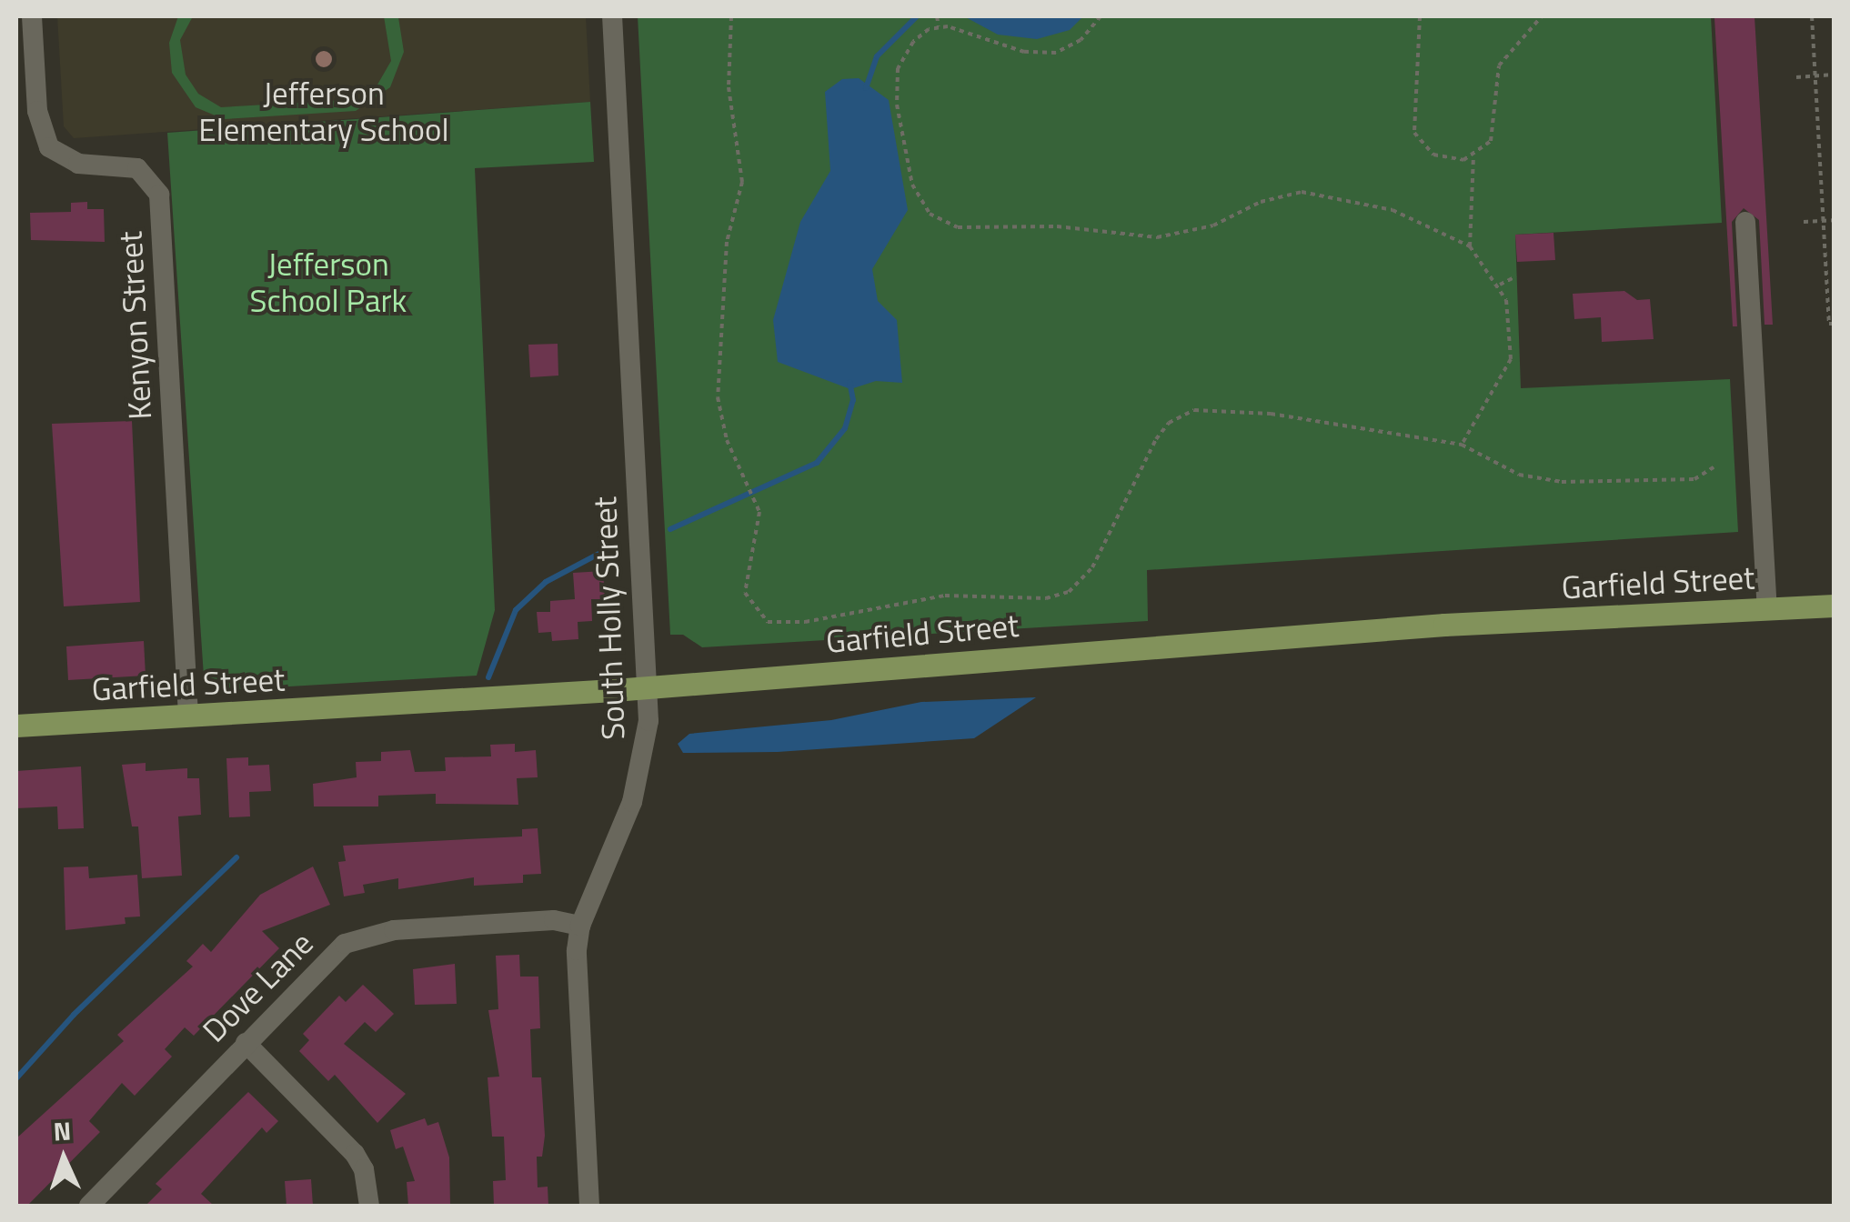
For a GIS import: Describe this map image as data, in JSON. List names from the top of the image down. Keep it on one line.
{"streets":{"main road":["Garfield Street"],"street":["Kenyon Street","South Holly Street","Dove Lane"]},"crossings":[["Kenyon Street","Garfield Street"],["Garfield Street","South Holly Street"],["South Holly Street","Dove Lane"]],"parks":["Jefferson School Park"],"places":["Jefferson Elementary School"],"north":"top"}
